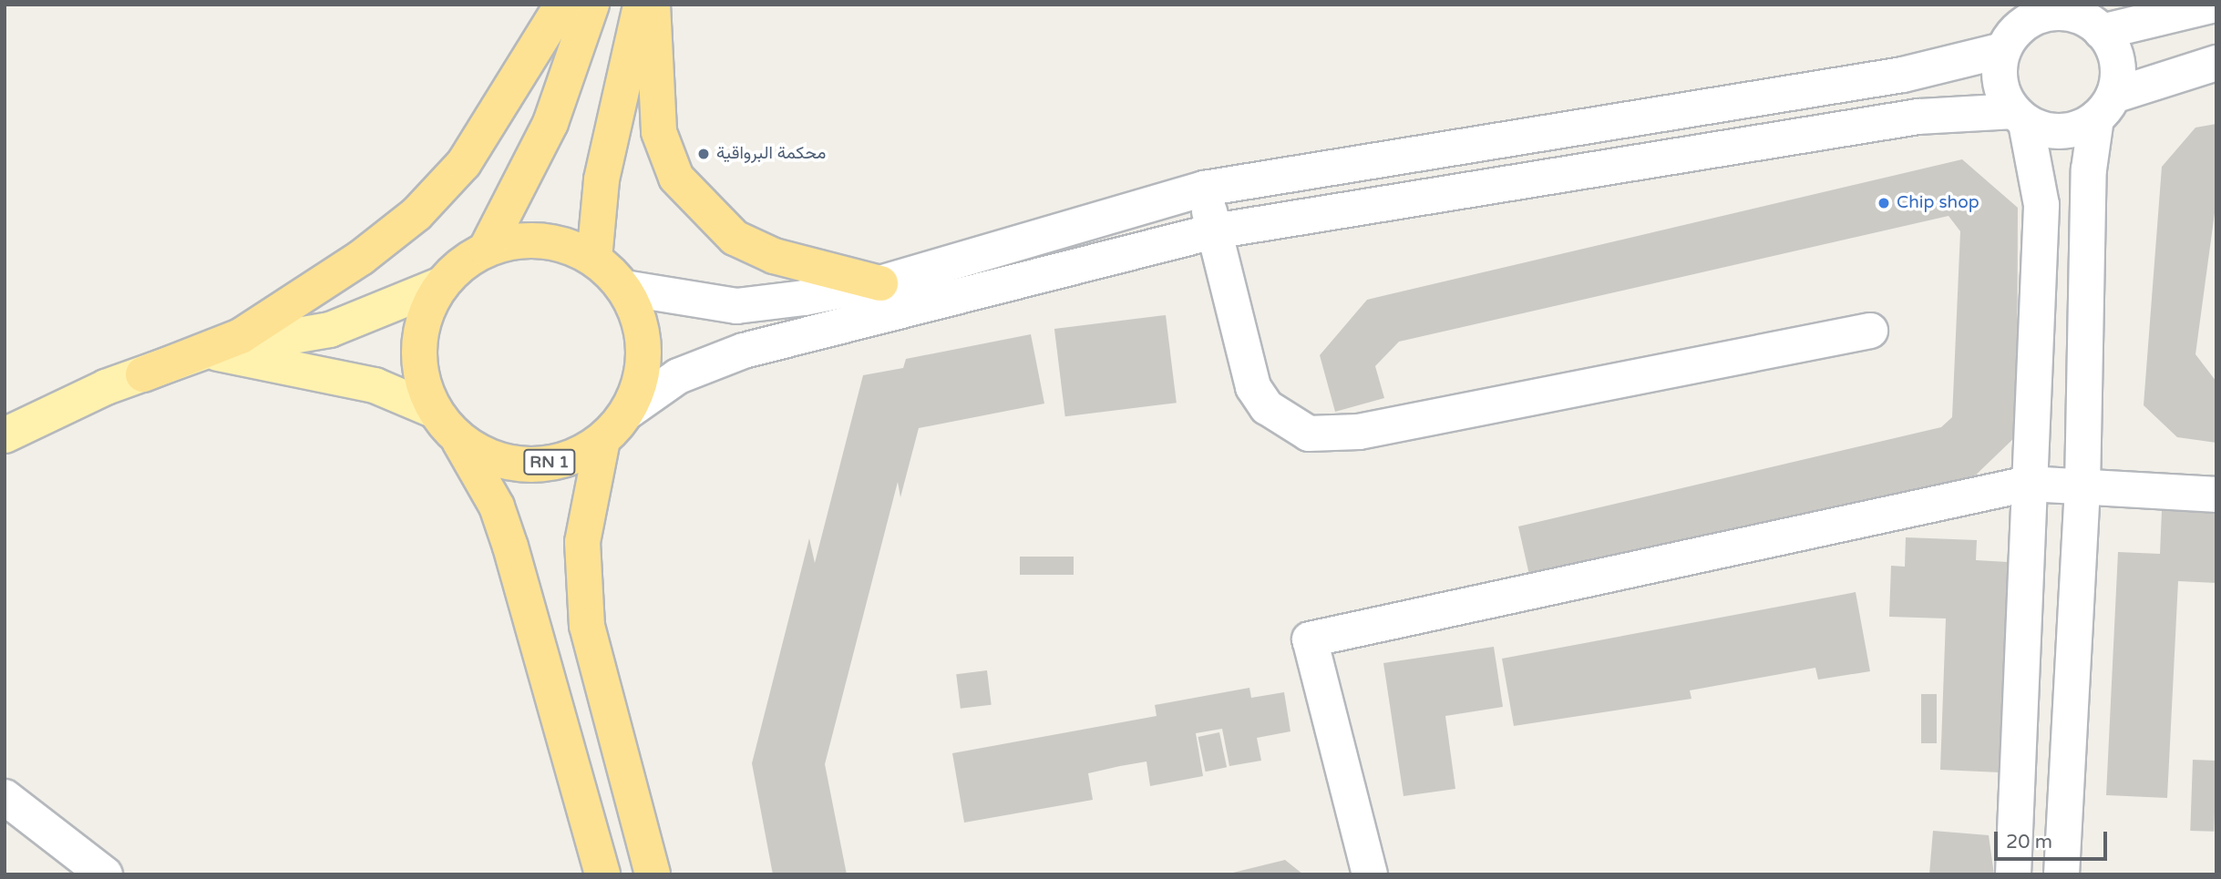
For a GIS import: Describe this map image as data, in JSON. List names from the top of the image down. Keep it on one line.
{"streets":{"highway":["RN 1"]},"places":["محكمة البرواقية","Chip shop"],"scale_bar":"20 m"}
